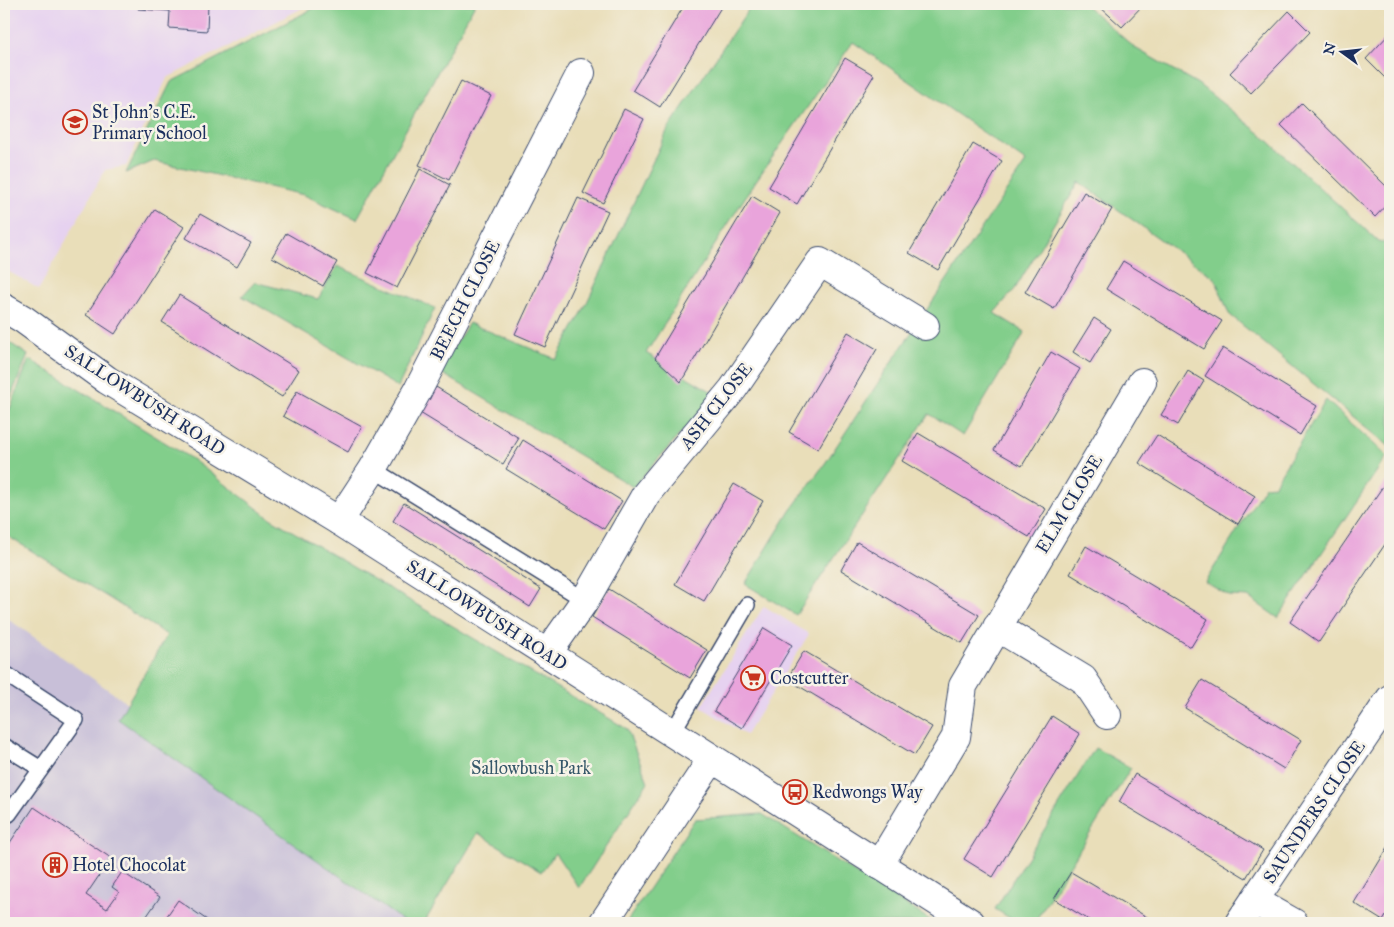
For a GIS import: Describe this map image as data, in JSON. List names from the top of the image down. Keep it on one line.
{"streets":{"street":["BEECH CLOSE","SALLOWBUSH ROAD","ASH CLOSE","ELM CLOSE","SAUNDERS CLOSE"]},"crossings":[["BEECH CLOSE","SALLOWBUSH ROAD"],["SALLOWBUSH ROAD","ASH CLOSE"],["SALLOWBUSH ROAD","ELM CLOSE"]],"parks":["Sallowbush Park"],"places":{"school or university":["St John's C.E. Primary School"],"supermarket":["Costcutter"],"bus stop":["Redwongs Way"],"building":["Hotel Chocolat"]},"north":"left"}
